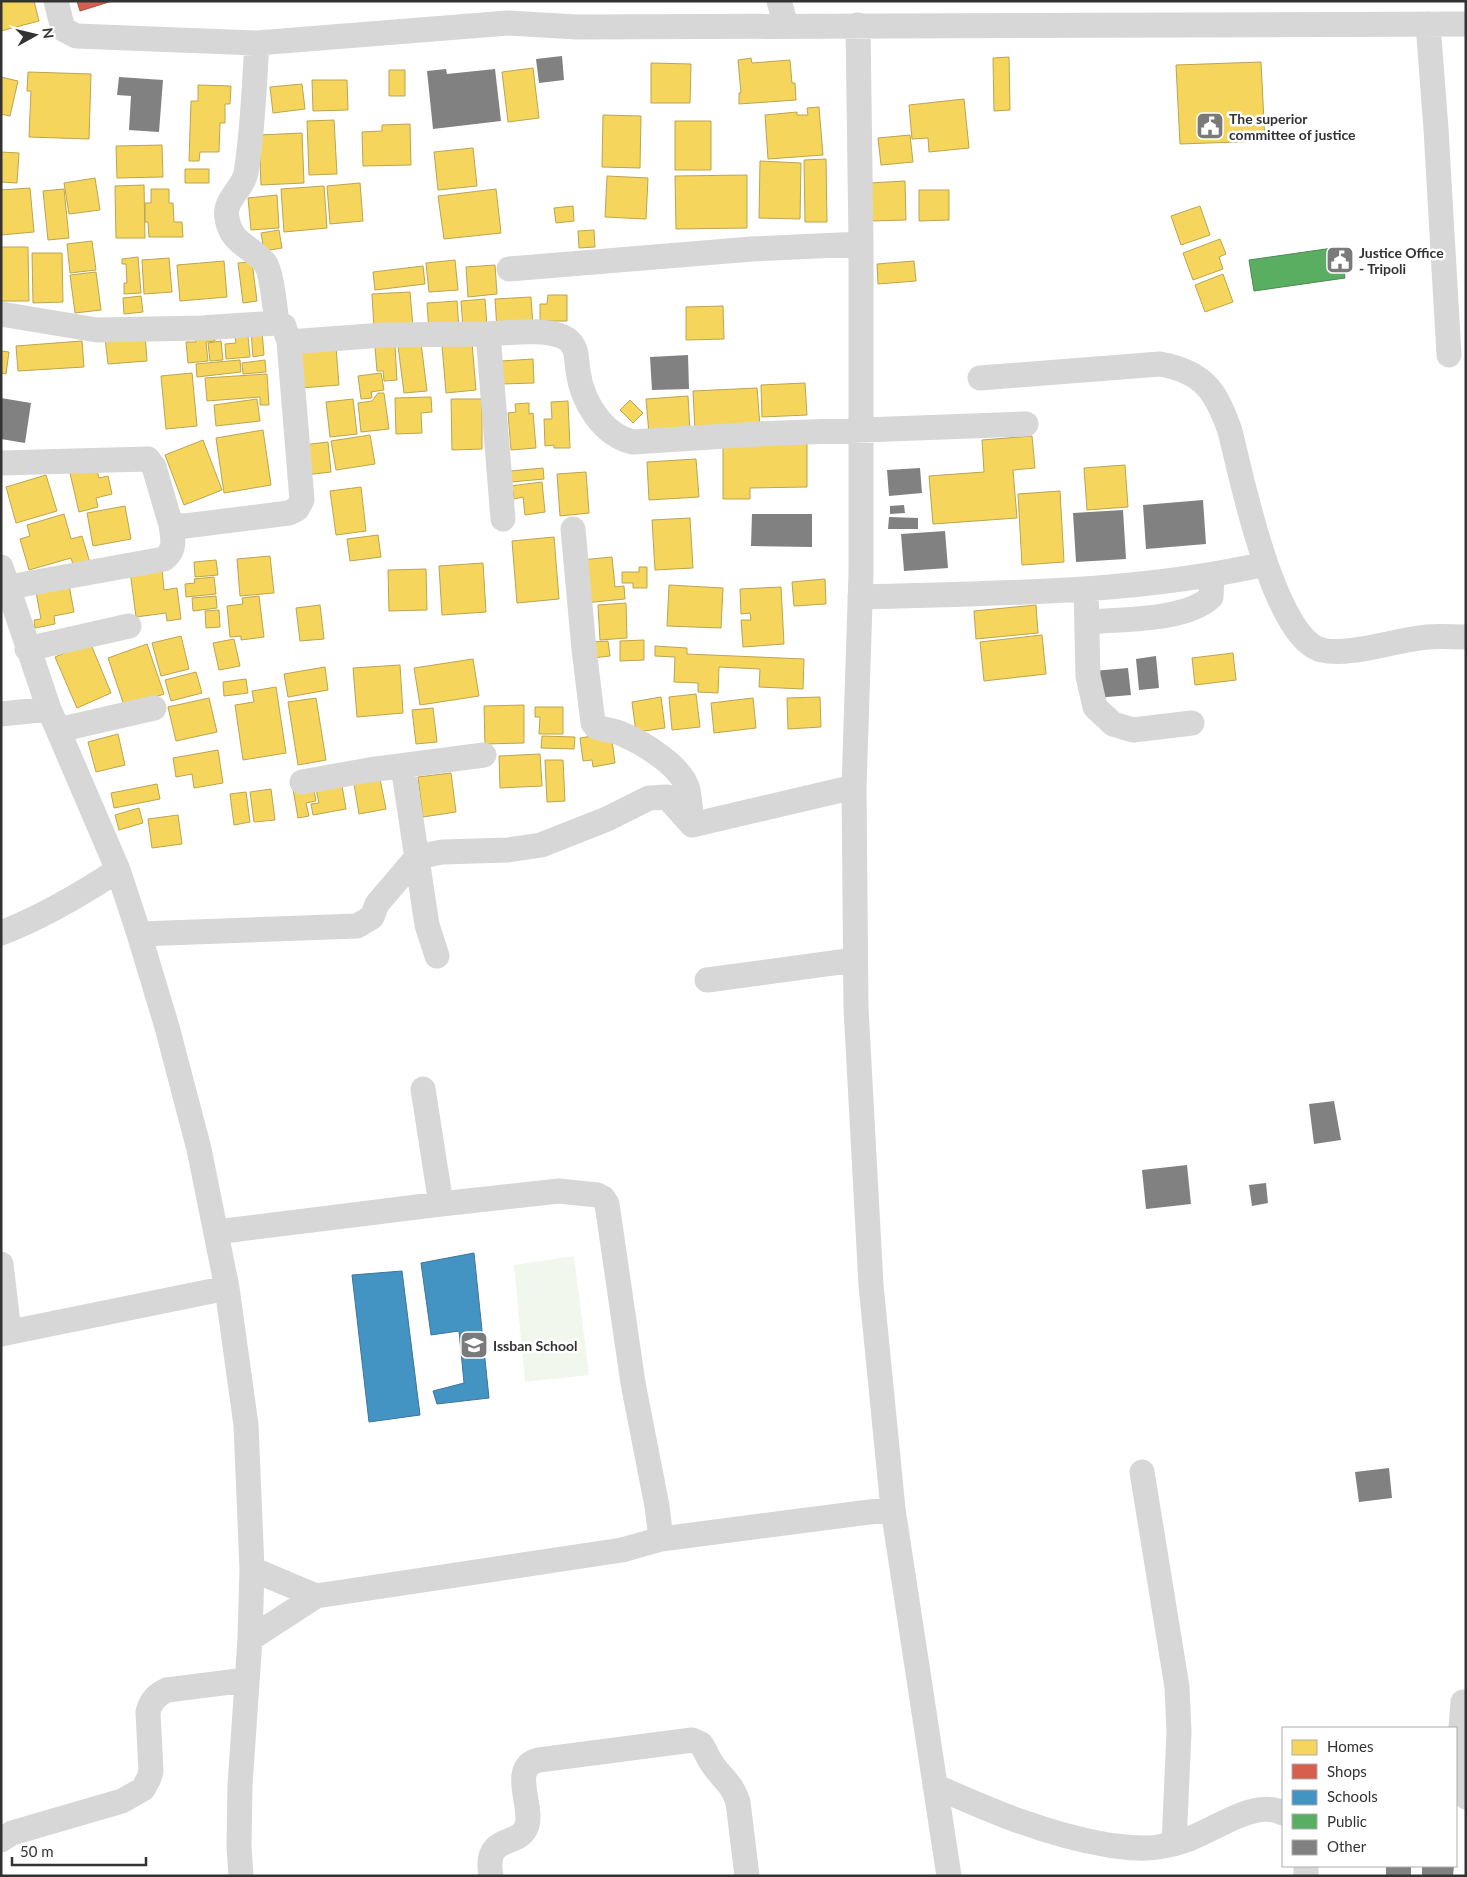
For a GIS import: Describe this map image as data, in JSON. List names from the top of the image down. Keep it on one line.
{"places":{"public building":["The superior committee of justice","Justice Office - Tripoli"],"school or university":["Issban School"]},"legend":["Homes","Shops","Schools","Public","Other"],"scale_bar":"50 m","north":"right"}
